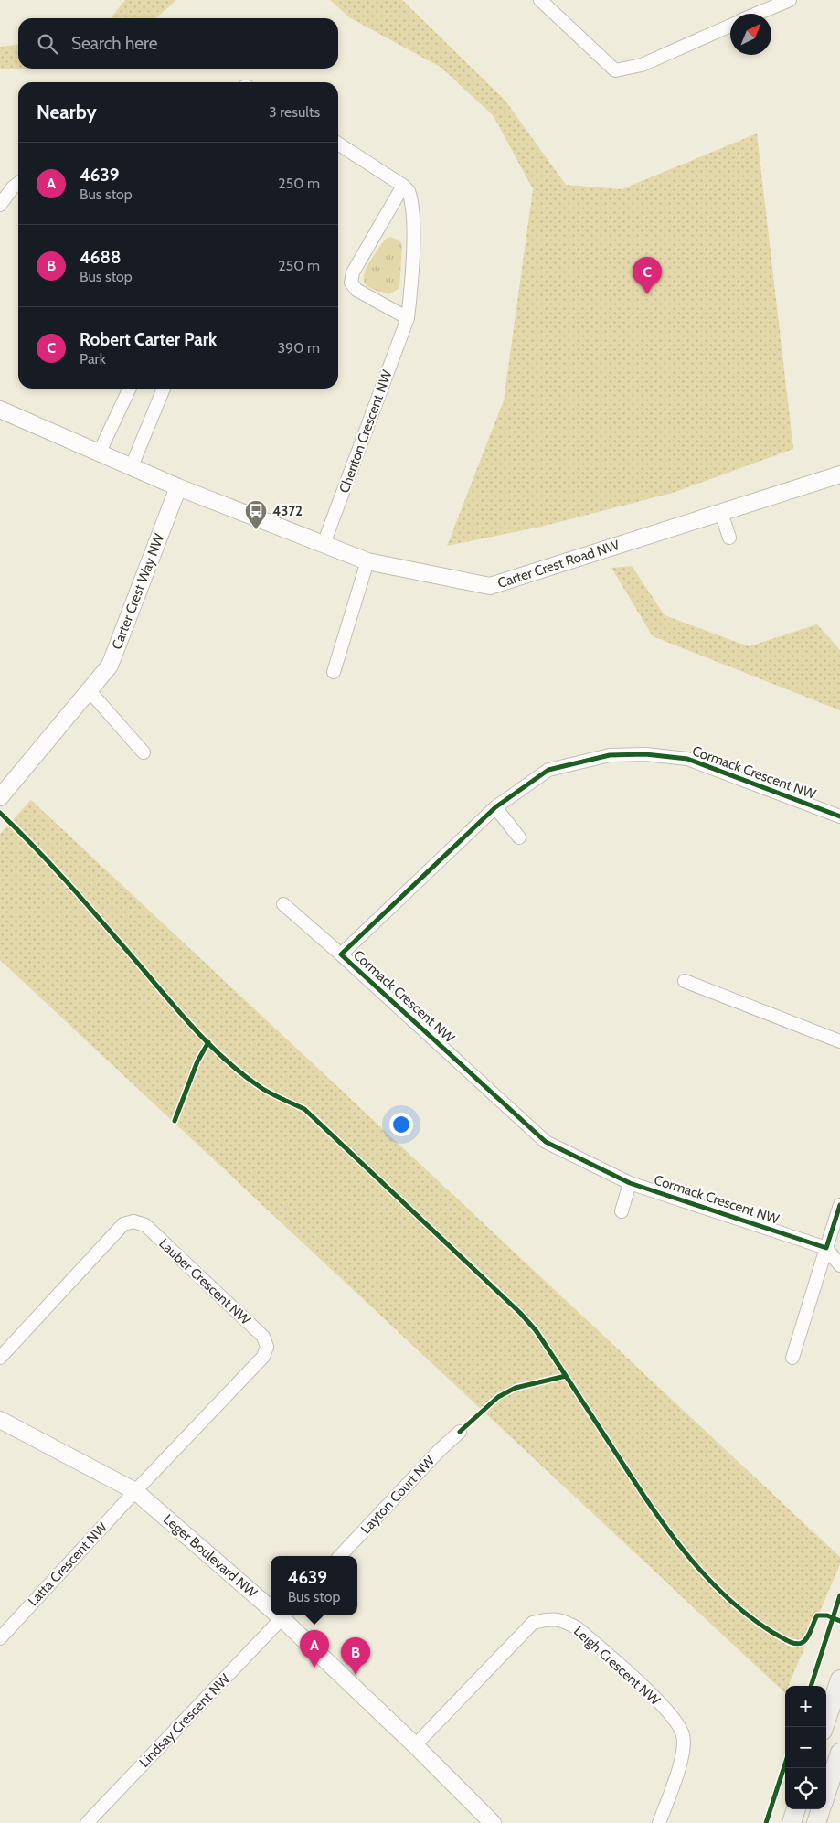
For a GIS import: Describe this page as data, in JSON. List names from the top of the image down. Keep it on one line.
{"streets":{"street":["Cheriton Crescent NW","Carter Crest Road NW","Carter Crest Way NW","Cormack Crescent NW","Lauber Crescent NW","Layton Court NW","Leger Boulevard NW","Latta Crescent NW","Leigh Crescent NW","Lindsay Crescent NW"]},"crossings":[["Cheriton Crescent NW","Carter Crest Road NW"],["Carter Crest Road NW","Carter Crest Way NW"],["Lauber Crescent NW","Leger Boulevard NW"],["Lauber Crescent NW","Latta Crescent NW"],["Leger Boulevard NW","Latta Crescent NW"],["Leger Boulevard NW","Leigh Crescent NW"],["Leger Boulevard NW","Lindsay Crescent NW"]],"places":{"bus stop":["4372"]},"north":"top right","page":{"search":"Search here","heading":["Nearby","3 results"],"list":[{"mark":"A","name":"4639","note":"Bus stop","value":"250 m"},{"mark":"B","name":"4688","note":"Bus stop","value":"250 m"},{"mark":"C","name":"Robert Carter Park","note":"Park","value":"390 m"}],"pins":["C","A","B"],"popup":["4639","Bus stop"],"map_buttons":["+","−"]}}
